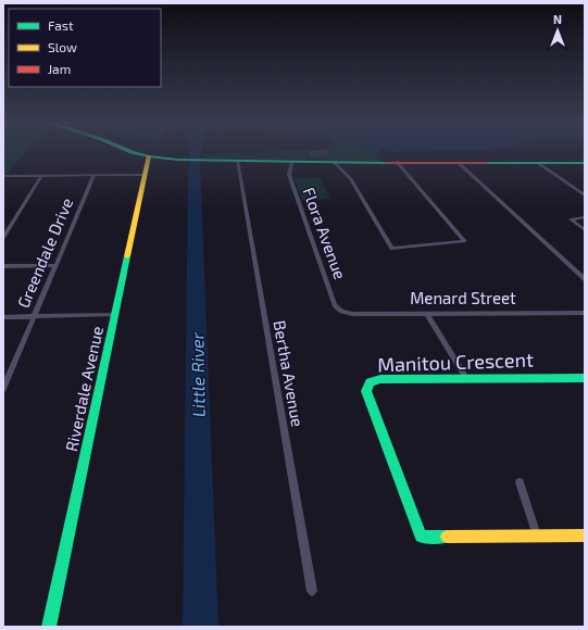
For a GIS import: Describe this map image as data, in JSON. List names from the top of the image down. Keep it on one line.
{"streets":{"main road":["Manitou Crescent","Riverdale Avenue"],"street":["Flora Avenue","Greendale Drive","Menard Street","Bertha Avenue"]},"crossings":[["Flora Avenue","Menard Street"]],"water":["Little River"],"legend":["Fast","Slow","Jam"],"north":"top"}
